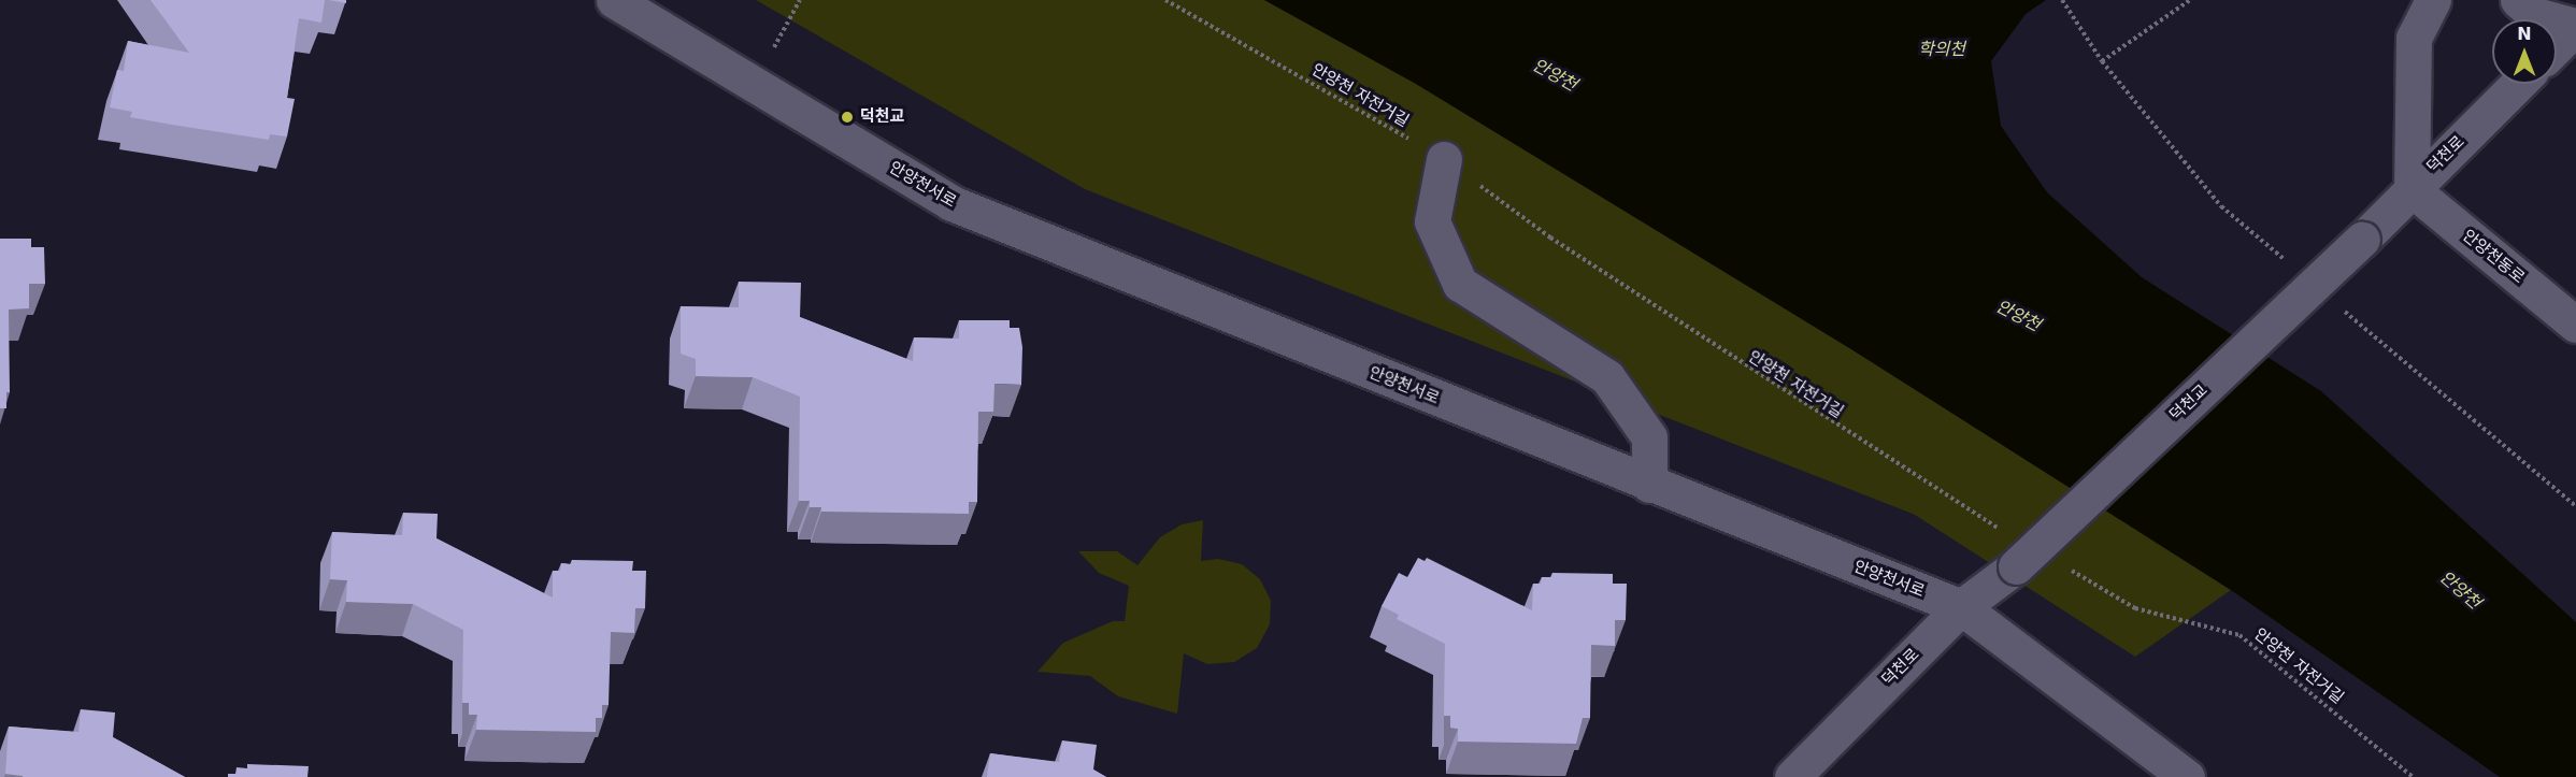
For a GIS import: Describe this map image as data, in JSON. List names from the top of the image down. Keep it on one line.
{"streets":{"street":["덕천로","안양천서로","안양천동로","덕천교"],"path":["안양천 자전거길"]},"crossings":[["덕천로","안양천서로"],["덕천로","안양천동로"],["덕천로","덕천교"]],"water":["학의천","안양천"],"places":["덕천교"],"north":"top"}
